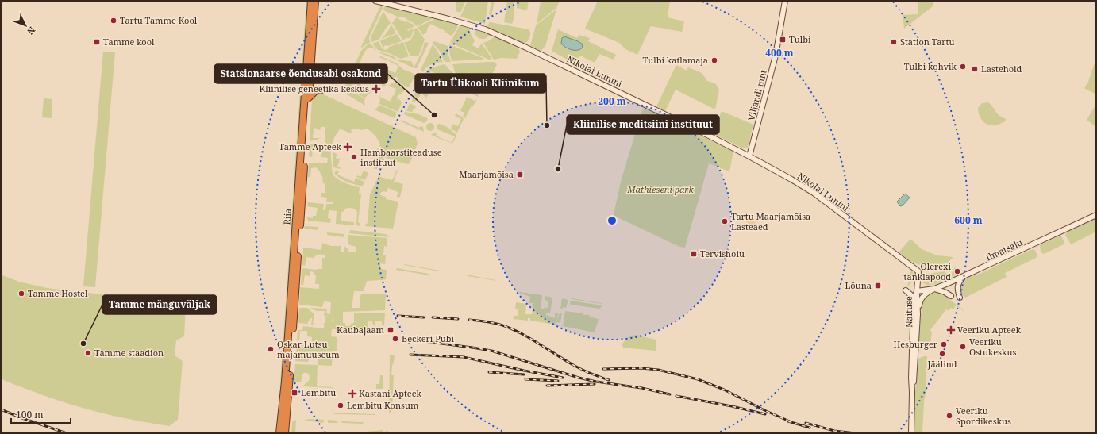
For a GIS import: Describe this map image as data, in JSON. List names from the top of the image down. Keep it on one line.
{"streets":{"highway":["Riia"],"street":["Nikolai Lunini","Viljandi mnt","Ilmatsalu","Näituse"]},"crossings":[["Nikolai Lunini","Viljandi mnt"],["Nikolai Lunini","Ilmatsalu"],["Nikolai Lunini","Näituse"],["Ilmatsalu","Näituse"]],"parks":["Mathieseni park"],"places":{"other":["Tartu Tamme Kool","Station Tartu","Tulbi katlamaja","Tulbi kohvik","Lastehoid","Statsionaarse õendusabi osakond","Tartu Ülikooli Kliinikum","Hambaarstiteaduse instituut","Kliinilise meditsiini instituut","Tartu Maarjamõisa Lasteaed","Olerexi tanklapood","Tamme Hostel","Beckeri Pubi","Tamme mänguväljak","Hesburger","Veeriku Ostukeskus","Oskar Lutsu majamuuseum","Tamme staadion","Jäälind","Lembitu Konsum","Veeriku Spordikeskus"],"transit":["Tulbi","Tamme kool","Maarjamõisa","Tervishoiu","Lõuna","Kaubajaam","Lembitu"],"health":["Kliinilise geneetika keskus","Tamme Apteek","Veeriku Apteek","Kastani Apteek"]},"scale_bar":"100 m","north":"bottom right","rings":["400 m","200 m","600 m"]}
